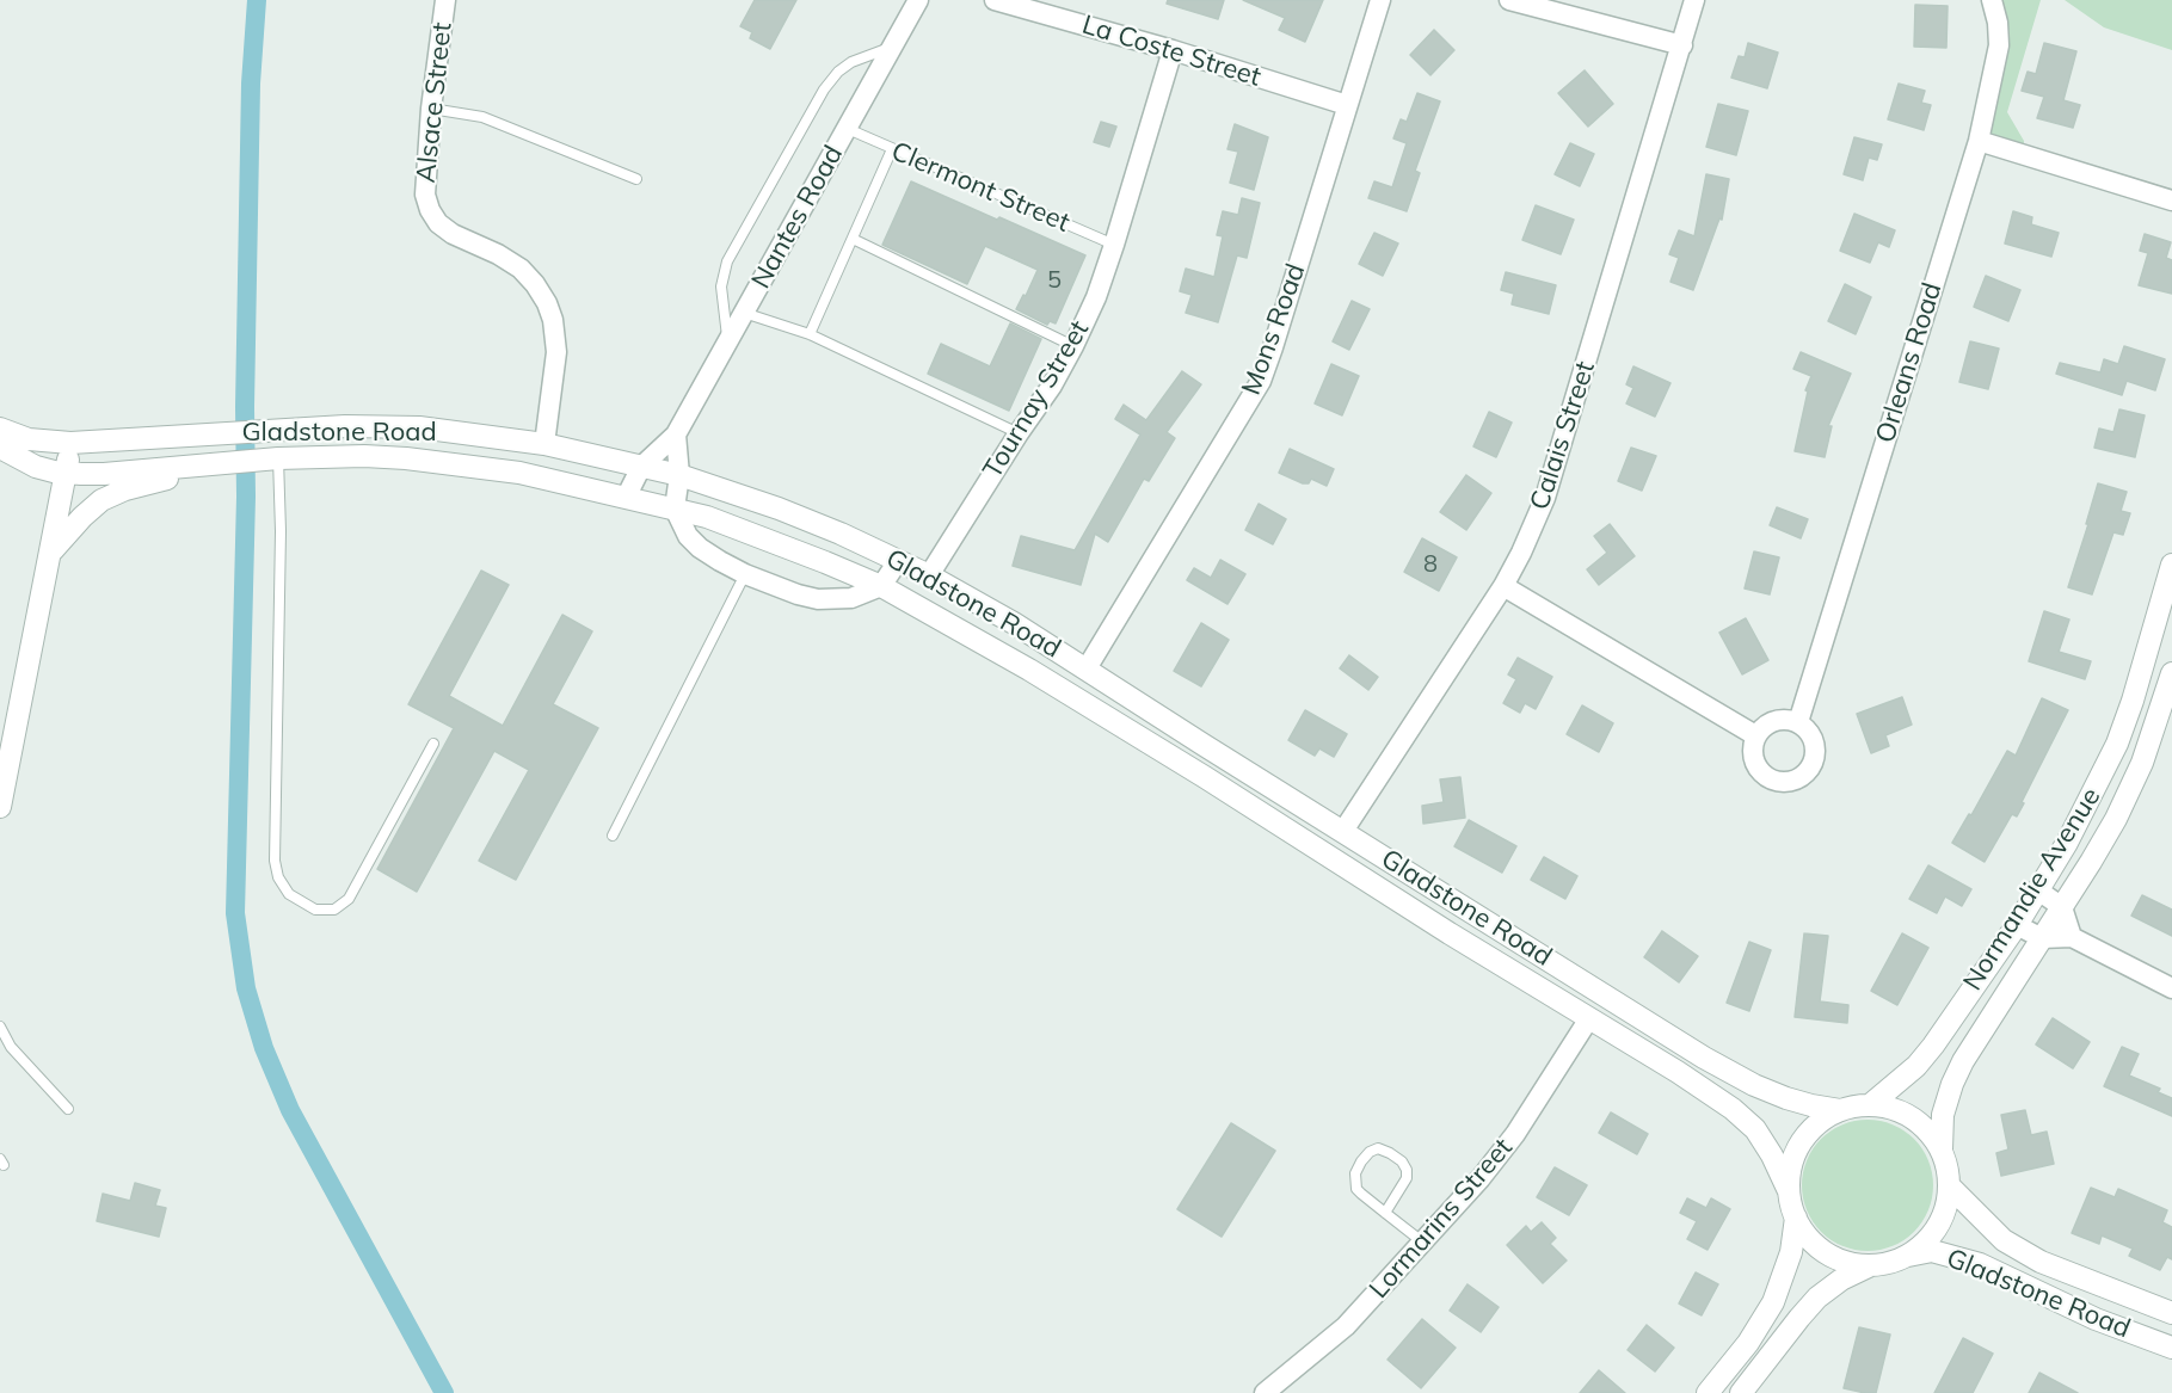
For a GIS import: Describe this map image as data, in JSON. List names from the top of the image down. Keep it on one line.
{"streets":{"street":["La Coste Street","Alsace Street","Nantes Road","Mons Road","Orleans Road","Tournay Street","Gladstone Road","Calais Street","Normandie Avenue","Lormarins Street"],"lane":["Clermont Street"]},"crossings":[["La Coste Street","Mons Road"],["La Coste Street","Tournay Street"],["Alsace Street","Gladstone Road"],["Clermont Street","Nantes Road"],["Clermont Street","Tournay Street"],["Nantes Road","Gladstone Road"],["Mons Road","Gladstone Road"],["Tournay Street","Gladstone Road"],["Gladstone Road","Calais Street"],["Gladstone Road","Normandie Avenue"],["Gladstone Road","Lormarins Street"]],"house_numbers":["5","8"]}
